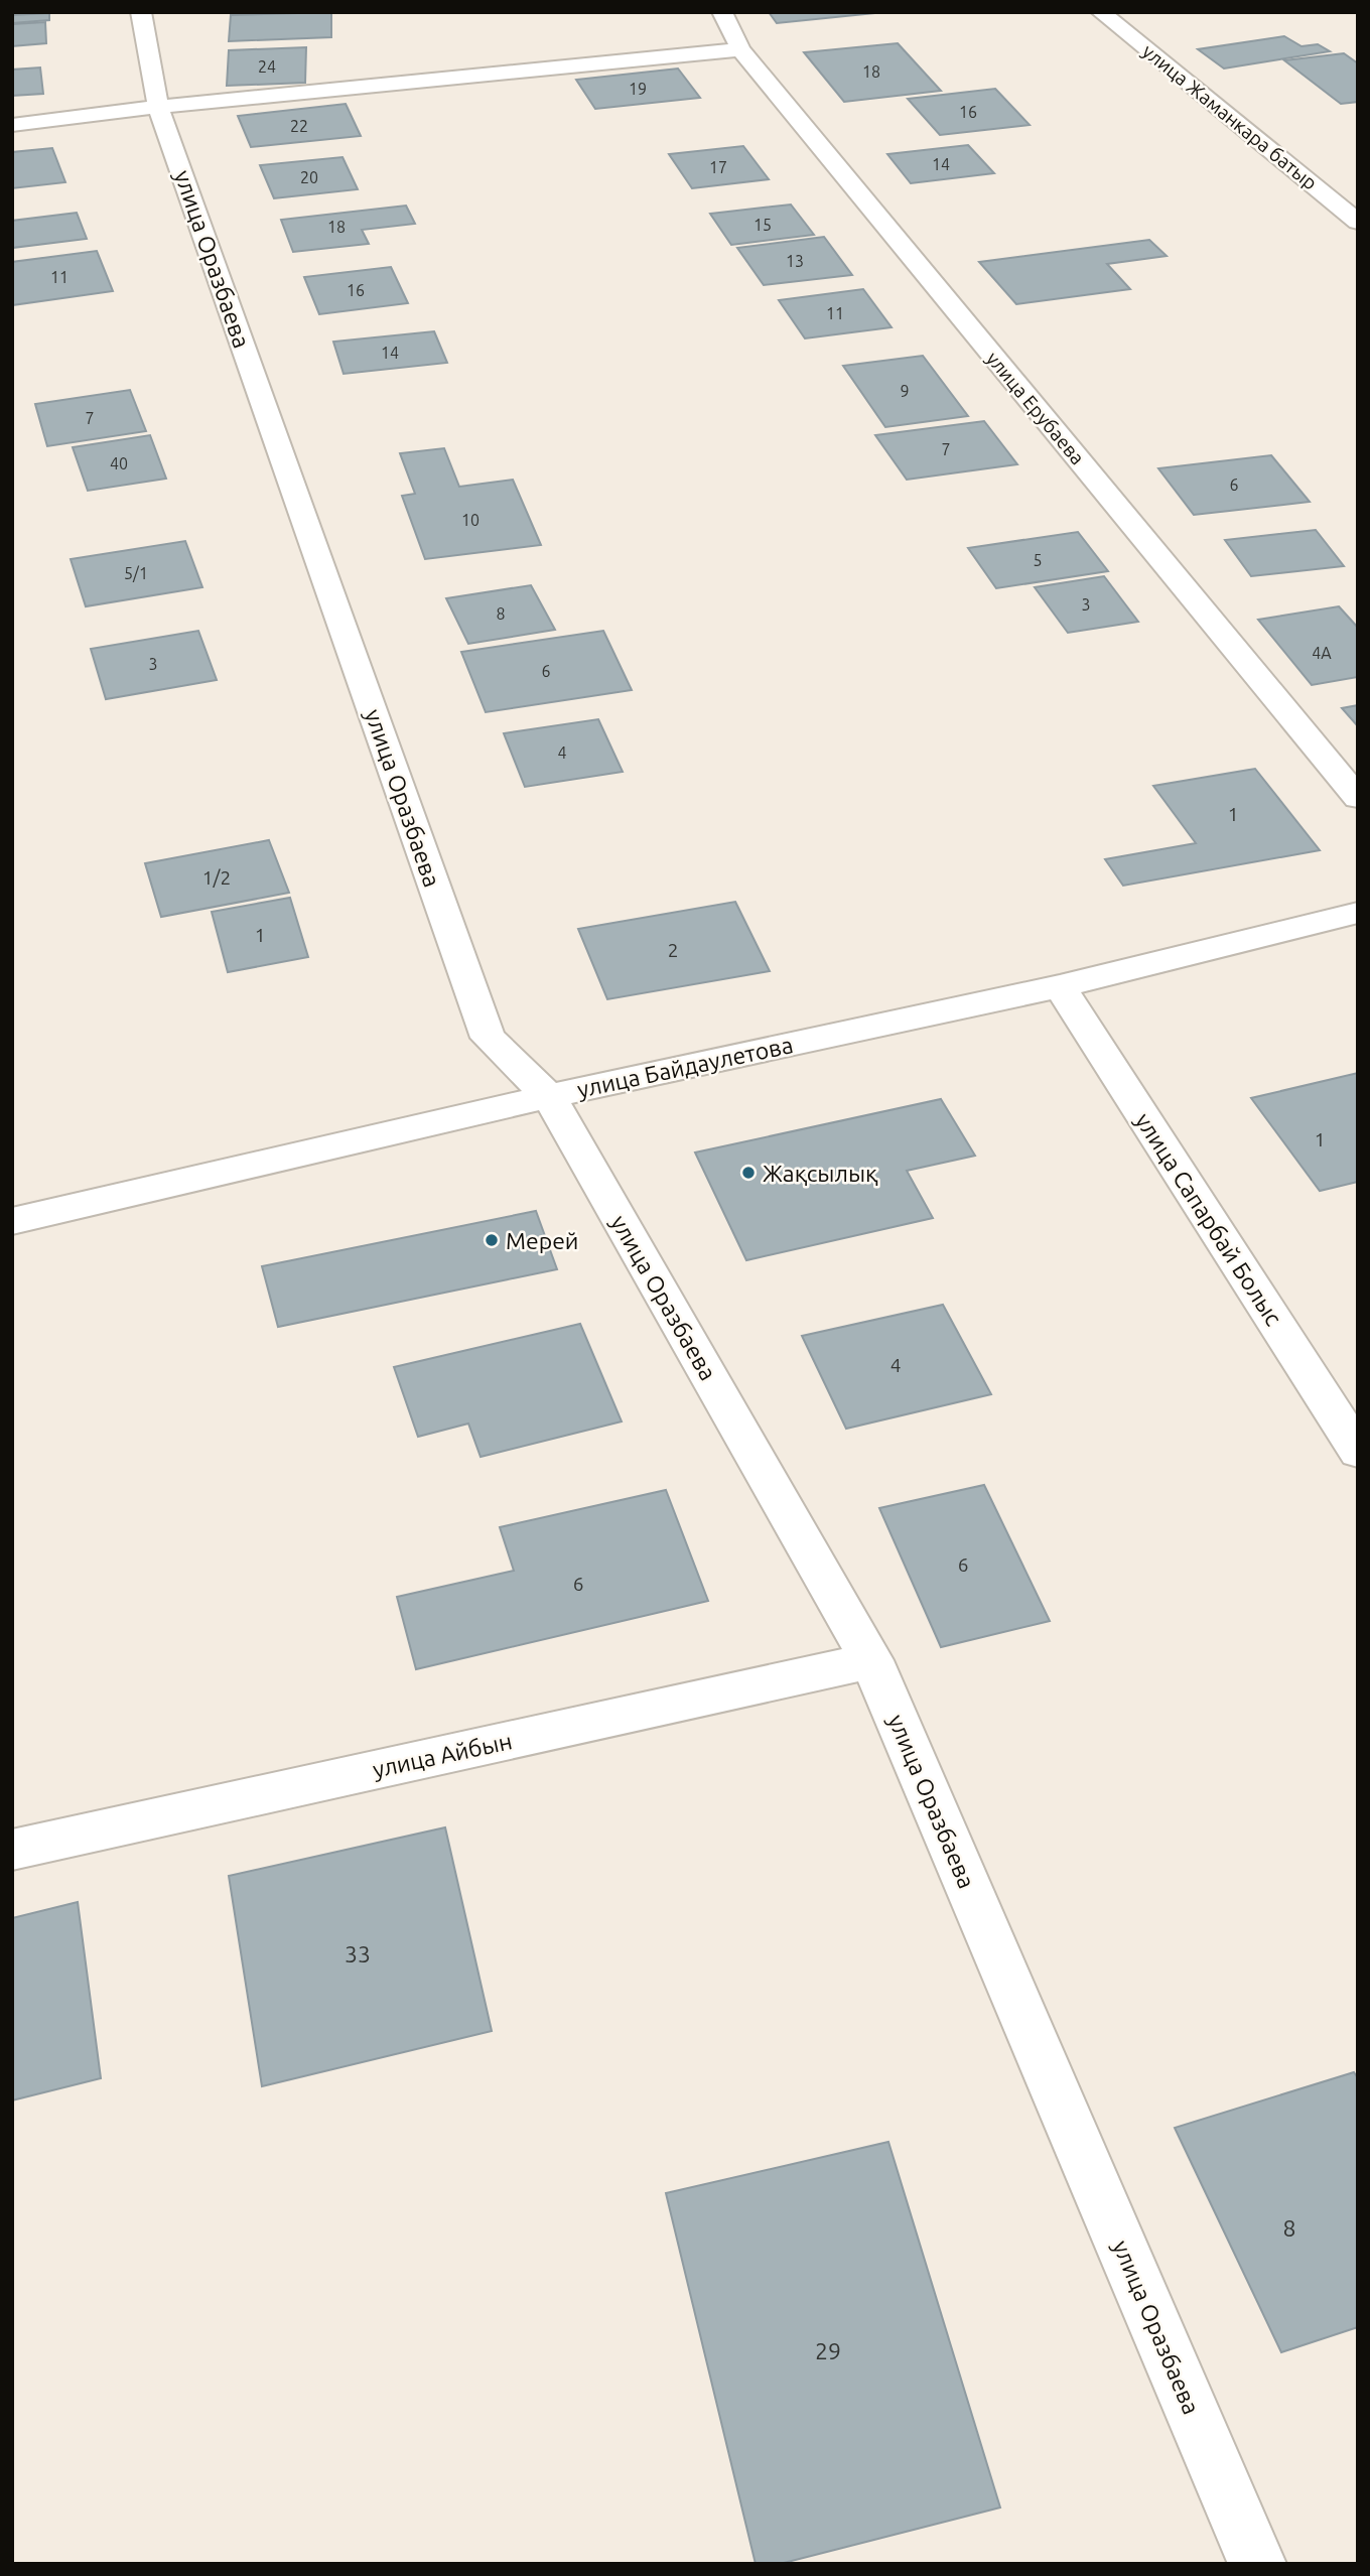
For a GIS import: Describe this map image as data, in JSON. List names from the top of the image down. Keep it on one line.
{"streets":{"street":["улица Жаманкара батыр","улица Оразбаева","улица Ерубаева","улица Байдаулетова","улица Cапарбай Болыс","улица Айбын"]},"crossings":[["улица Оразбаева","улица Байдаулетова"],["улица Оразбаева","улица Айбын"],["улица Байдаулетова","улица Cапарбай Болыс"]],"places":["Жақсылық","Мерей"],"house_numbers":["24","18","19","16","22","14","17","20","15","18","13","11","16","11","14","9","7","7","40","6","10","5","5/1","3","8","4А","3","6","4","1","1/2","1","2","1","4","6","6","33","8","29"]}
